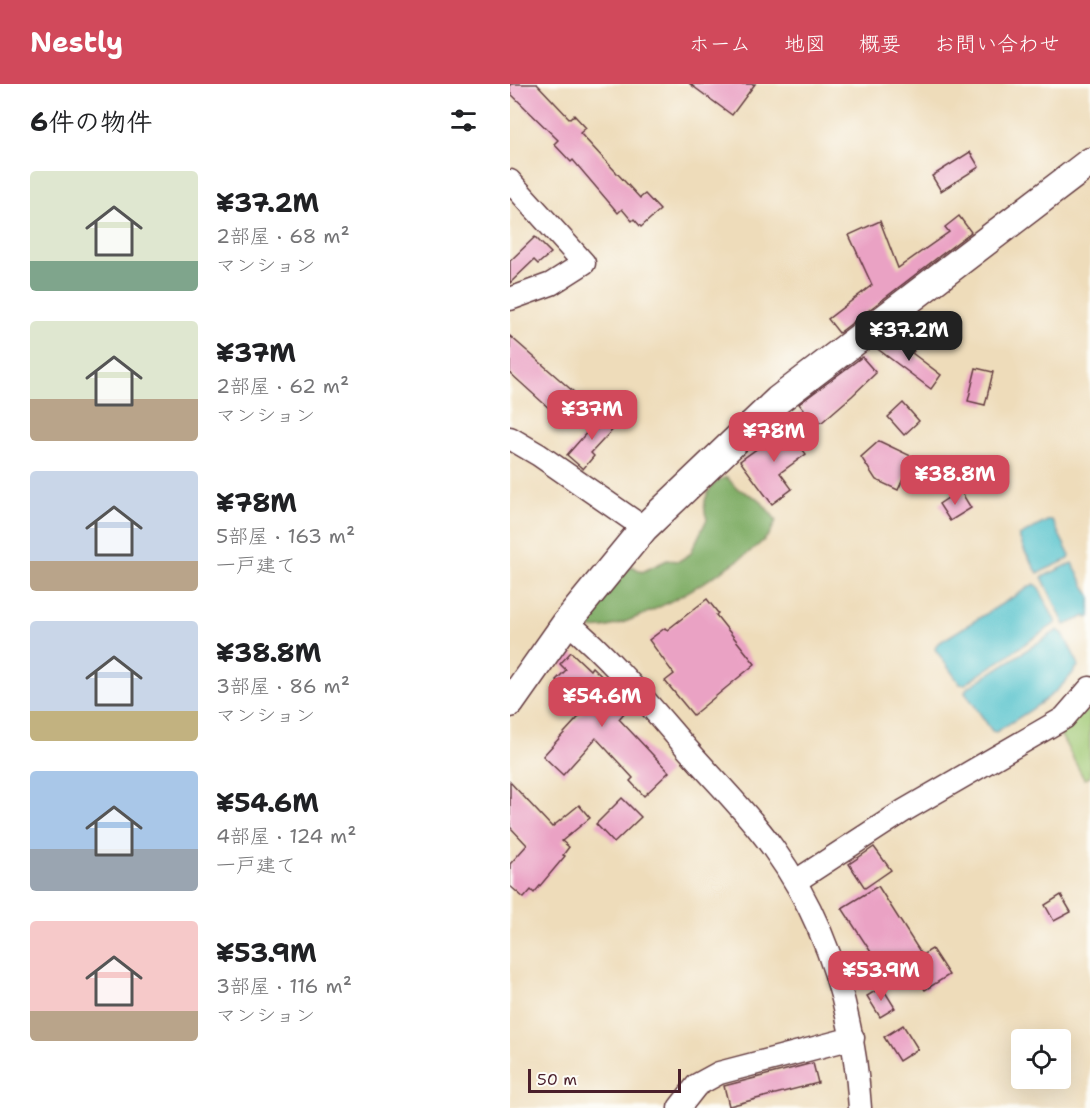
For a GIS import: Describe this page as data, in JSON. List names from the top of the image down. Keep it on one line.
{"scale_bar":"50 m","page":{"header":"Nestly","nav":["ホーム","地図","概要","お問い合わせ"],"heading":"6件の物件","list":[{"name":"¥37.2M","note":"2部屋 · 68 m² · マンション"},{"name":"¥37M","note":"2部屋 · 62 m² · マンション"},{"name":"¥78M","note":"5部屋 · 163 m² · 一戸建て"},{"name":"¥38.8M","note":"3部屋 · 86 m² · マンション"},{"name":"¥54.6M","note":"4部屋 · 124 m² · 一戸建て"},{"name":"¥53.9M","note":"3部屋 · 116 m² · マンション"}],"price":["¥37.2M","¥37M","¥78M","¥38.8M","¥54.6M","¥53.9M"],"scale":"50 m"}}
